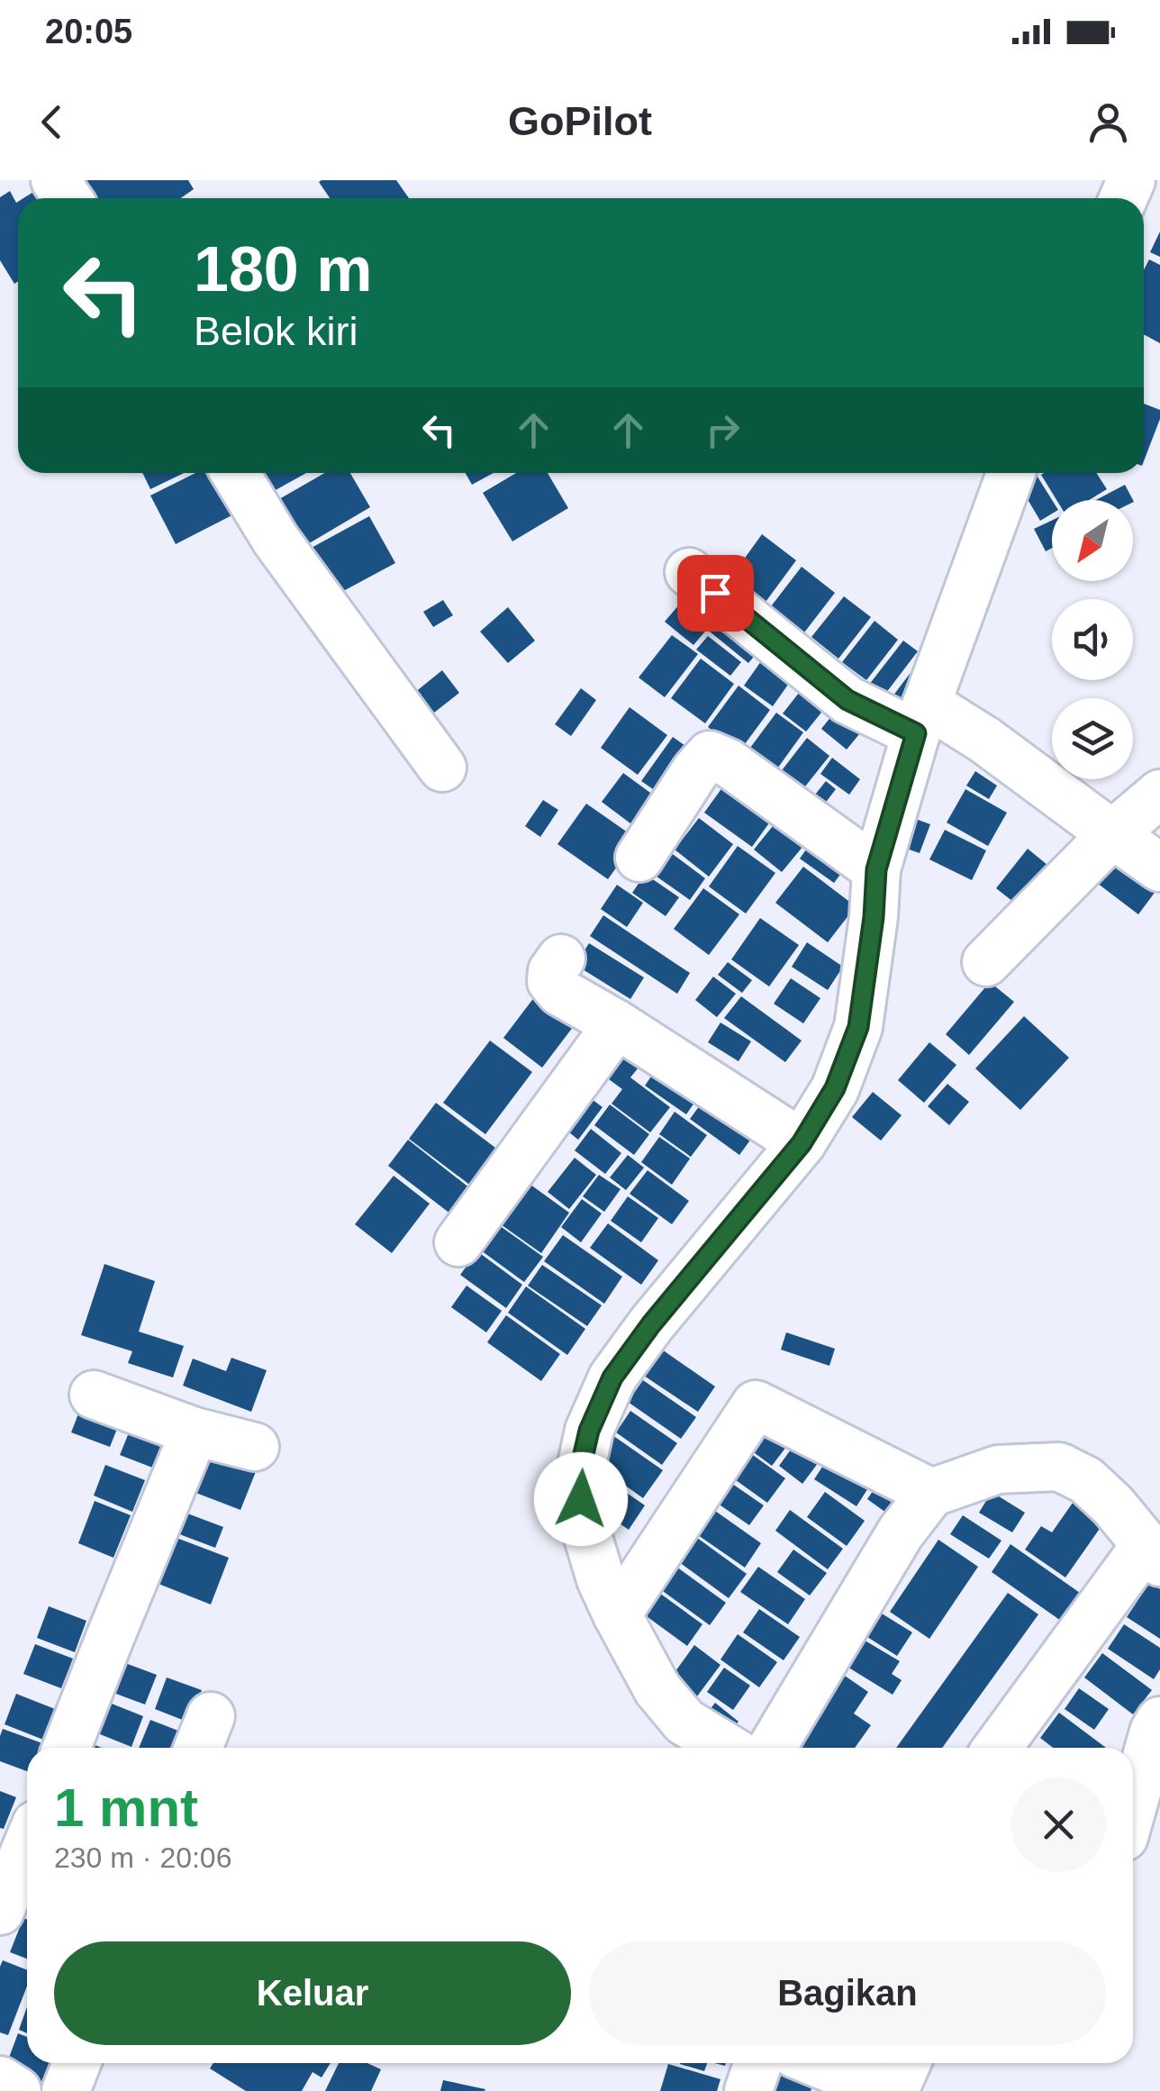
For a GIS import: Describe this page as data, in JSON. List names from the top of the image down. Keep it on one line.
{"north":"bottom left","page":{"status":"20:05","header":"GoPilot","turn":["180 m","Belok kiri"],"heading":["1 mnt","230 m · 20:06"],"buttons":["Keluar","Bagikan"]}}
